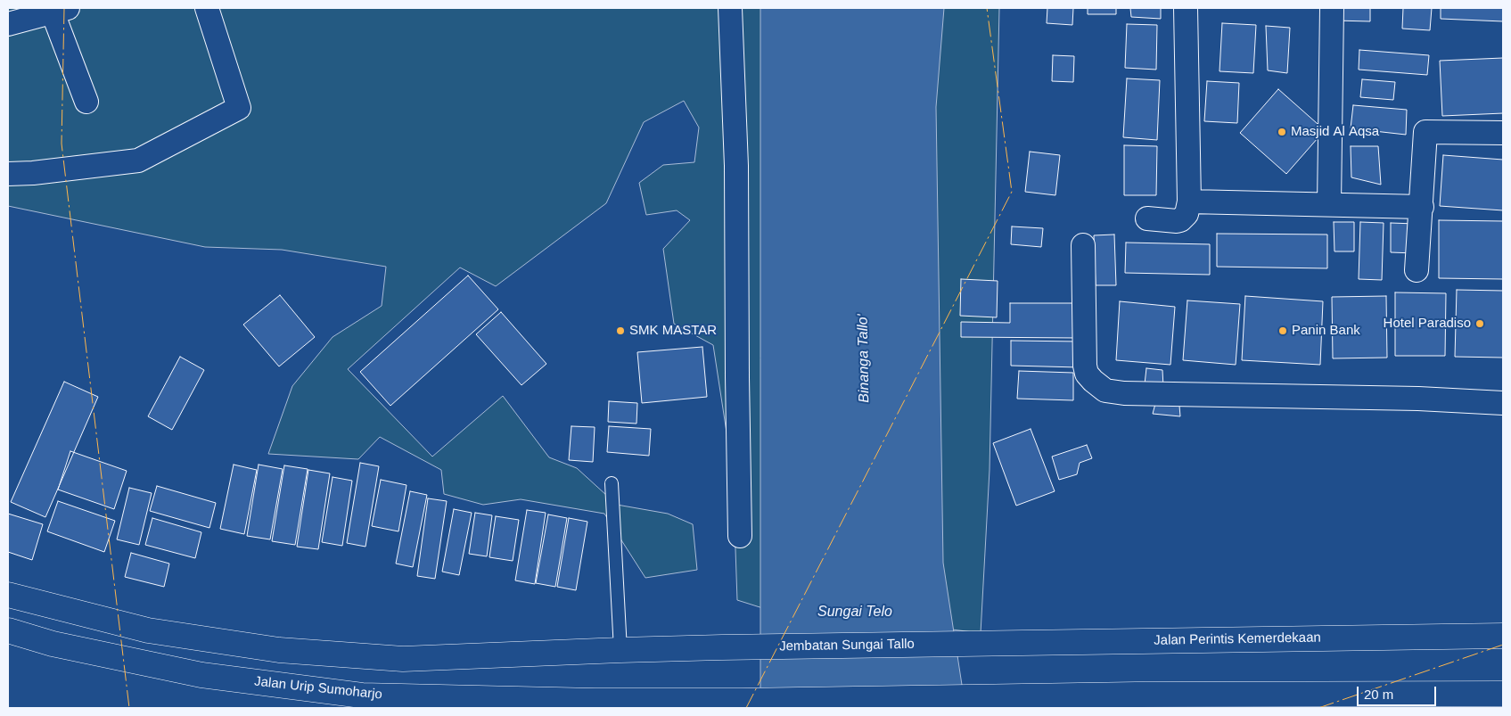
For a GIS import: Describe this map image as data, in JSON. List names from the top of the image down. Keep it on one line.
{"streets":{"highway":["Jalan Perintis Kemerdekaan","Jembatan Sungai Tallo","Jalan Urip Sumoharjo"]},"crossings":[["Jalan Perintis Kemerdekaan","Jembatan Sungai Tallo"]],"water":["Binanga Tallo'","Sungai Telo"],"places":["Masjid Al Aqsa","Hotel Paradiso","SMK MASTAR","Panin Bank"],"scale_bar":"20 m"}
